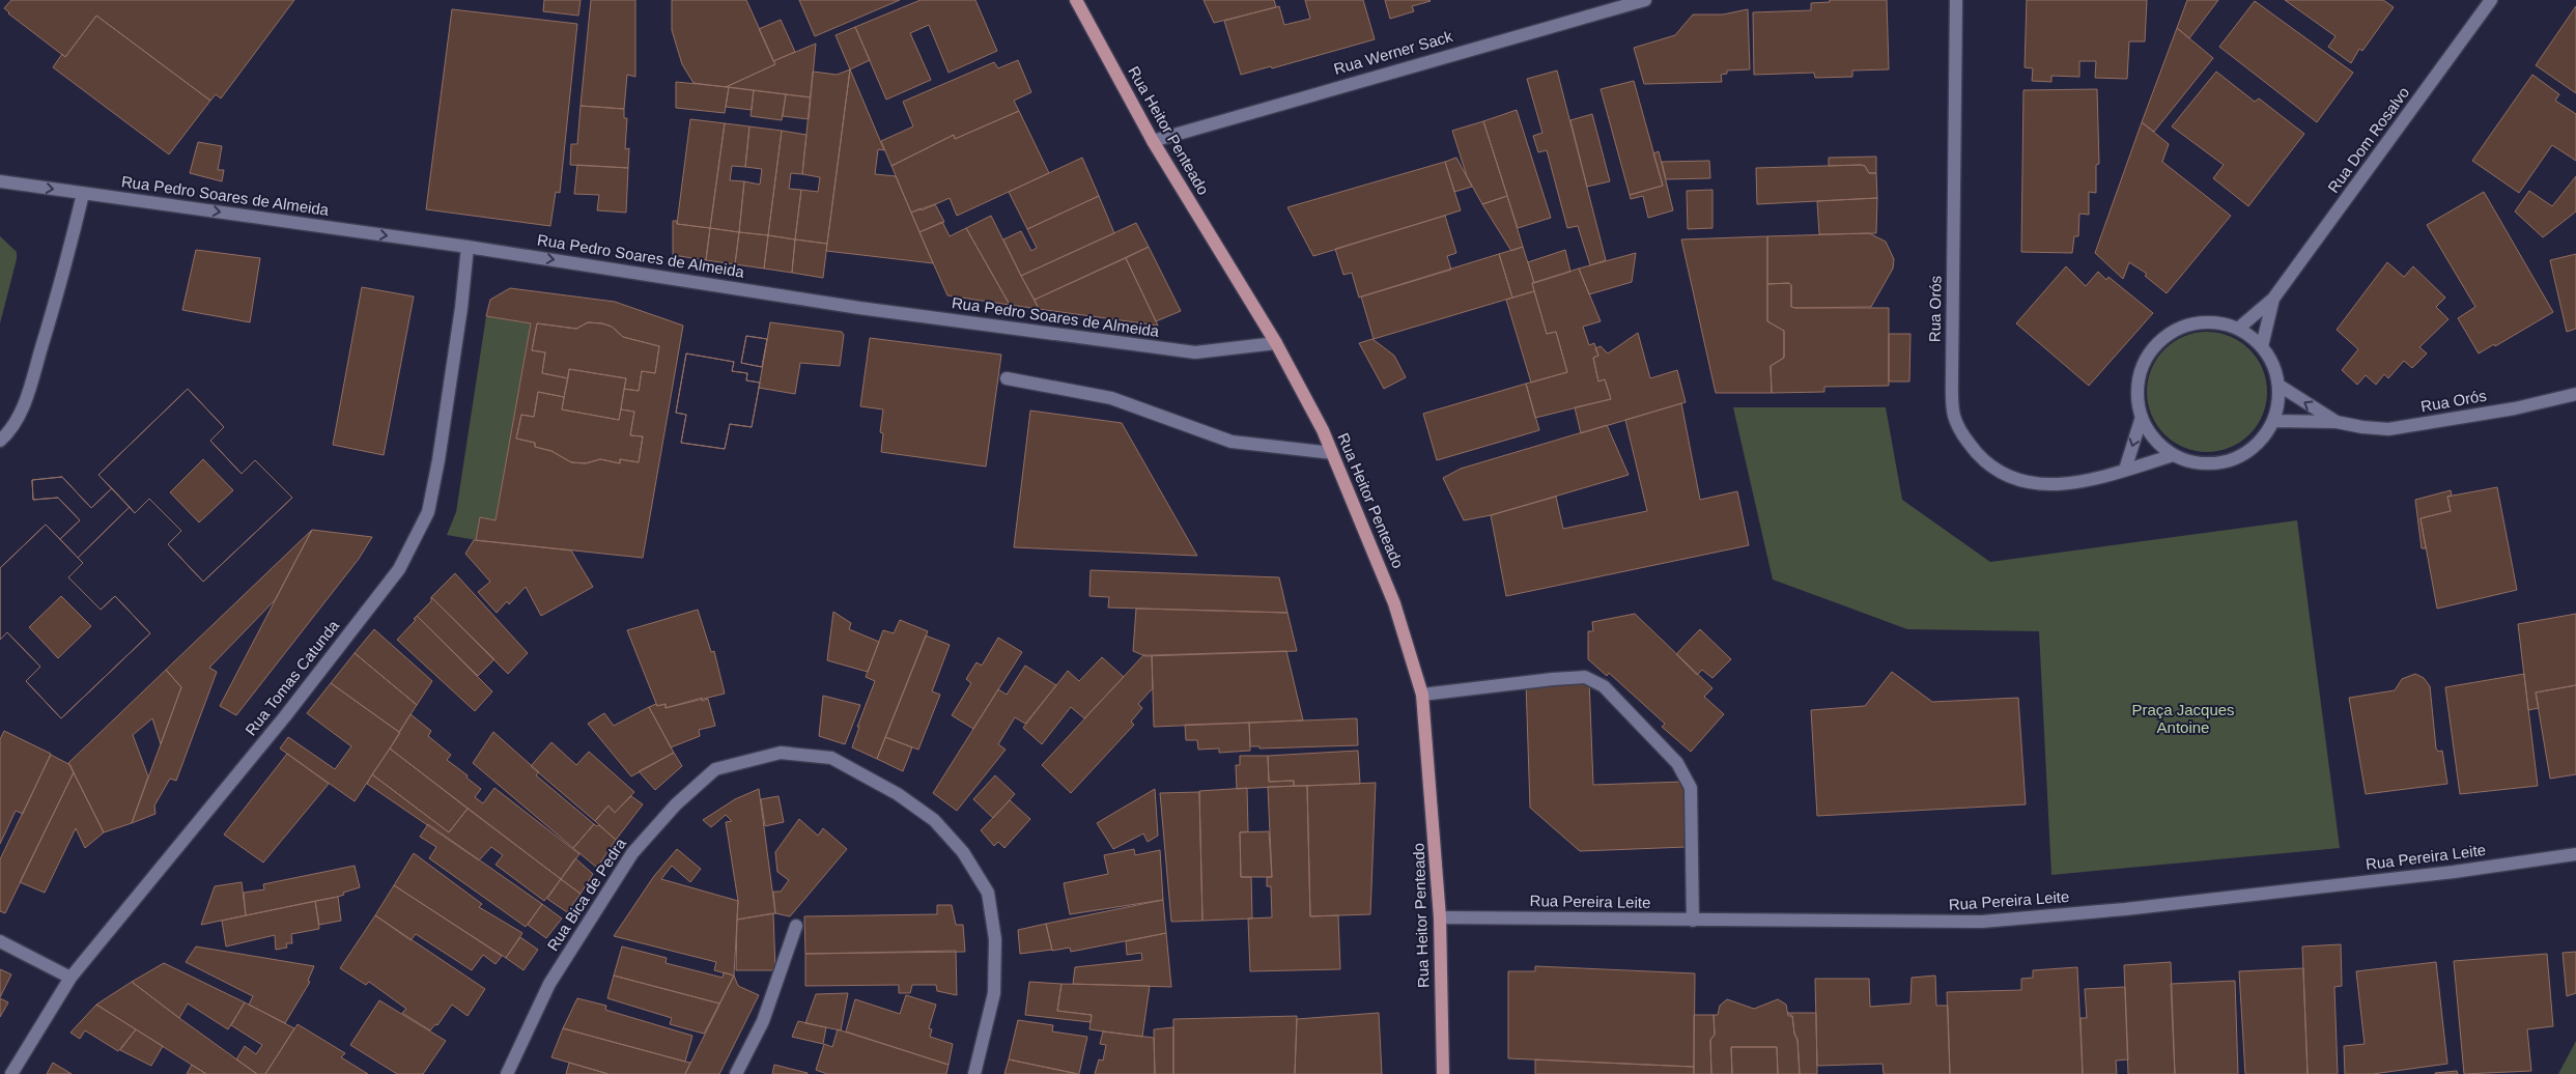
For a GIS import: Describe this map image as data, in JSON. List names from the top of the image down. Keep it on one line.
{"streets":{"main road":["Rua Heitor Penteado"],"street":["Rua Werner Sack","Rua Dom Rosalvo","Rua Pedro Soares de Almeida","Rua Orós","Rua Tomas Catunda","Rua Pereira Leite","Rua Bica de Pedra"]},"crossings":[["Rua Werner Sack","Rua Heitor Penteado"],["Rua Heitor Penteado","Rua Pedro Soares de Almeida"],["Rua Heitor Penteado","Rua Pereira Leite"],["Rua Dom Rosalvo","Rua Orós"],["Rua Pedro Soares de Almeida","Rua Tomas Catunda"]],"one_way":["Rua Pedro Soares de Almeida"],"parks":["Praça Jacques Antoine"]}
